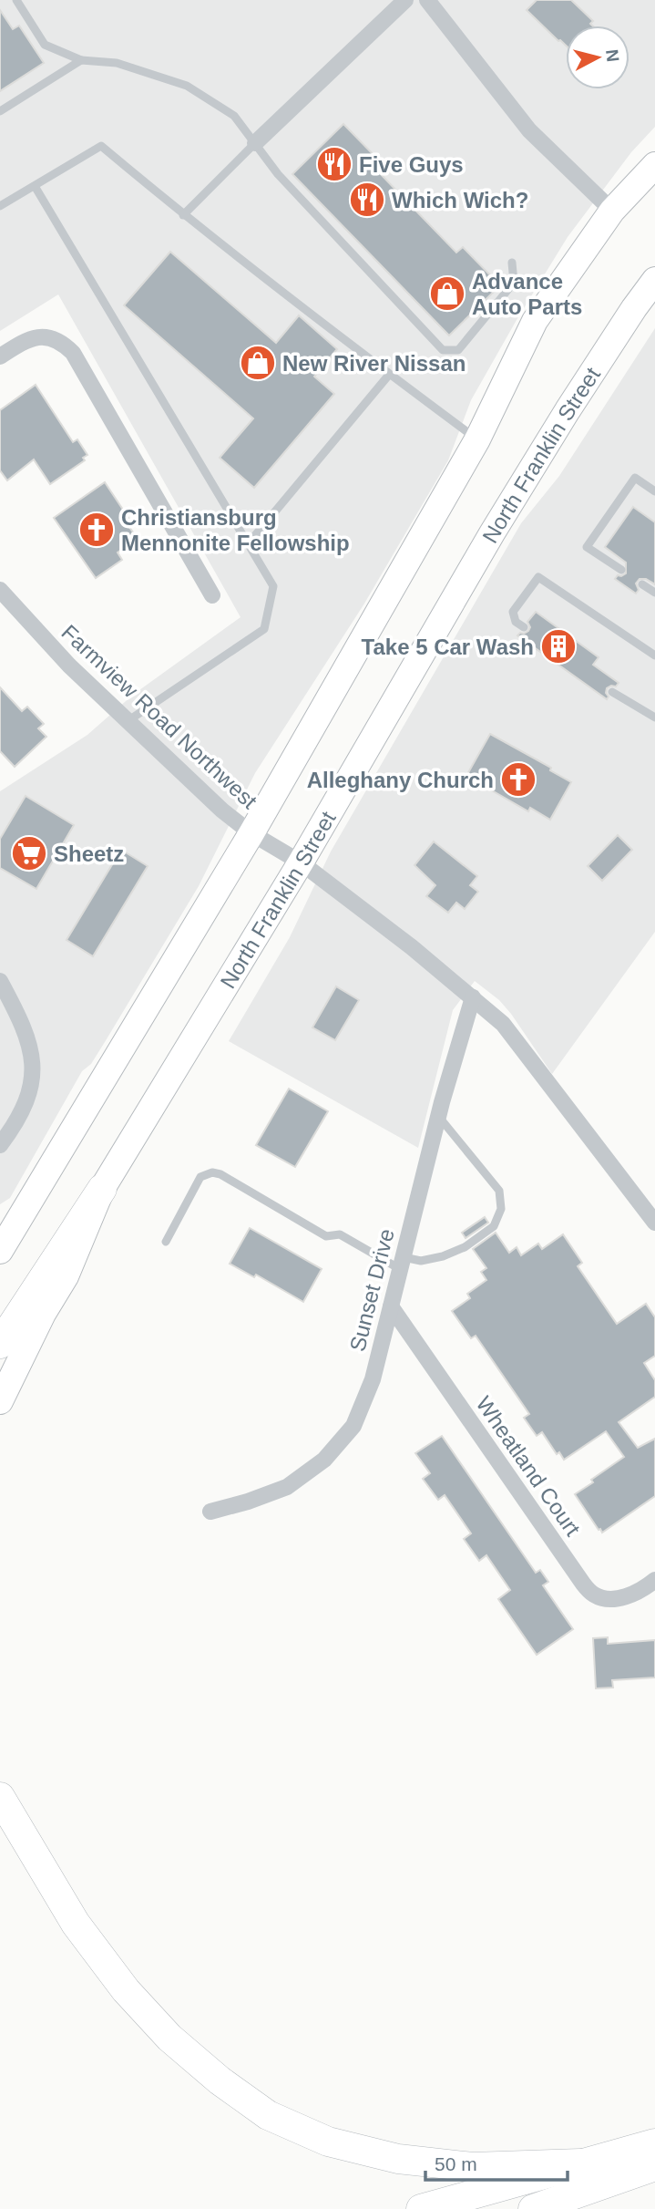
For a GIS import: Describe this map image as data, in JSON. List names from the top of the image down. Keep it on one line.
{"streets":{"main road":["North Franklin Street"],"street":["Farmview Road Northwest","Sunset Drive","Wheatland Court"]},"crossings":[["North Franklin Street","Farmview Road Northwest"],["Farmview Road Northwest","Sunset Drive"],["Sunset Drive","Wheatland Court"]],"places":{"restaurant":["Five Guys","Which Wich?"],"shop":["Advance Auto Parts","New River Nissan"],"church":["Christiansburg Mennonite Fellowship","Alleghany Church"],"building":["Take 5 Car Wash"],"supermarket":["Sheetz"]},"scale_bar":"50 m","north":"right"}
